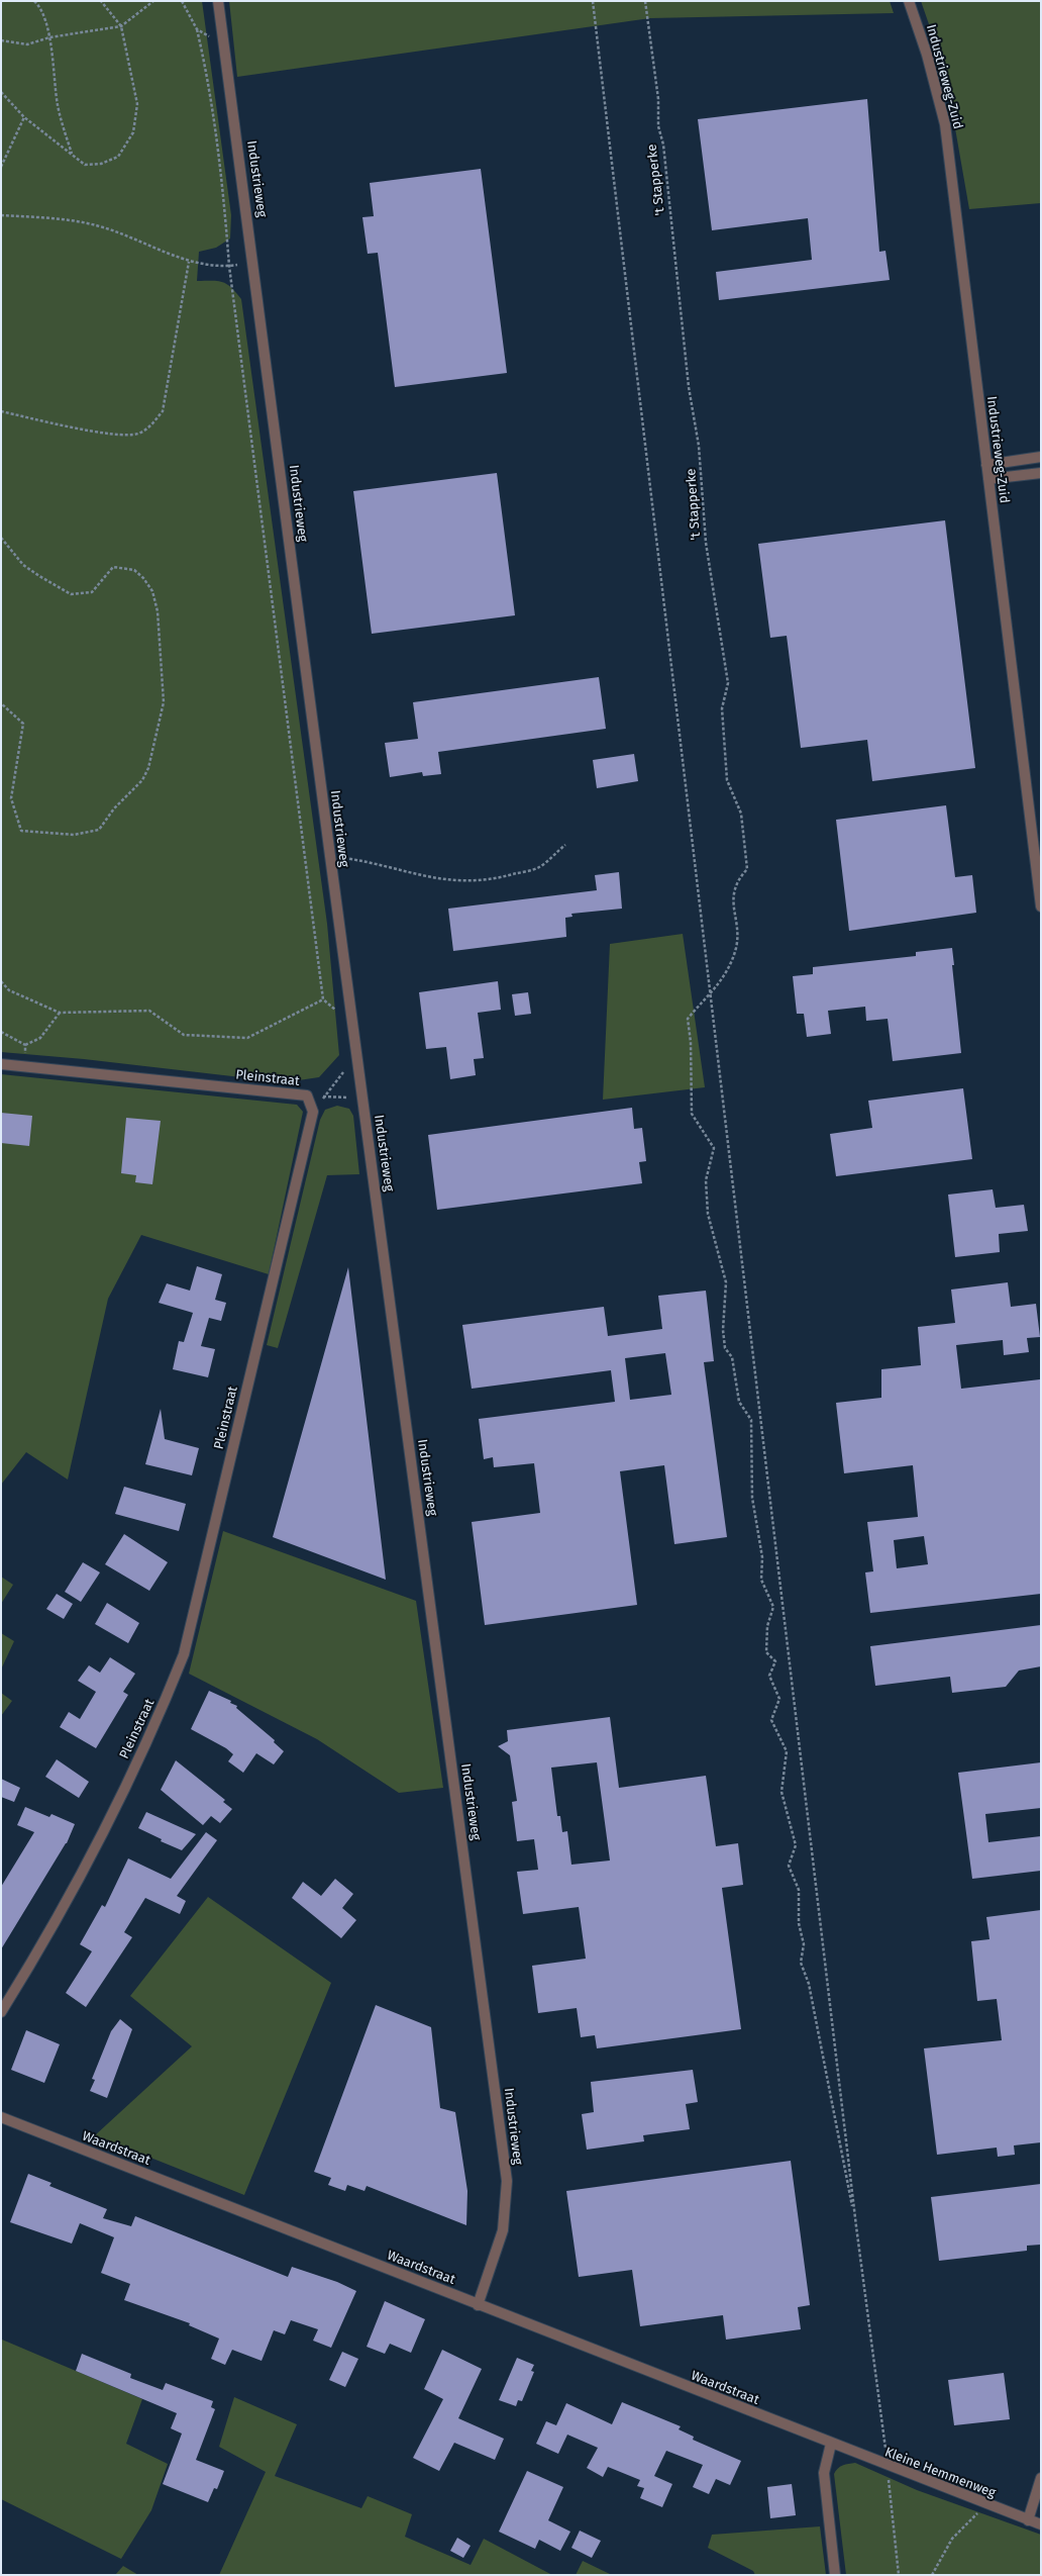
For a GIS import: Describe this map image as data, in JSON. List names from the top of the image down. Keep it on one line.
{"streets":{"street":["Industrieweg-Zuid","Industrieweg","Pleinstraat","Waardstraat","Kleine Hemmenweg"],"path":["'t Stapperke"]},"crossings":[["Industrieweg","Waardstraat"],["Waardstraat","Kleine Hemmenweg"]]}
